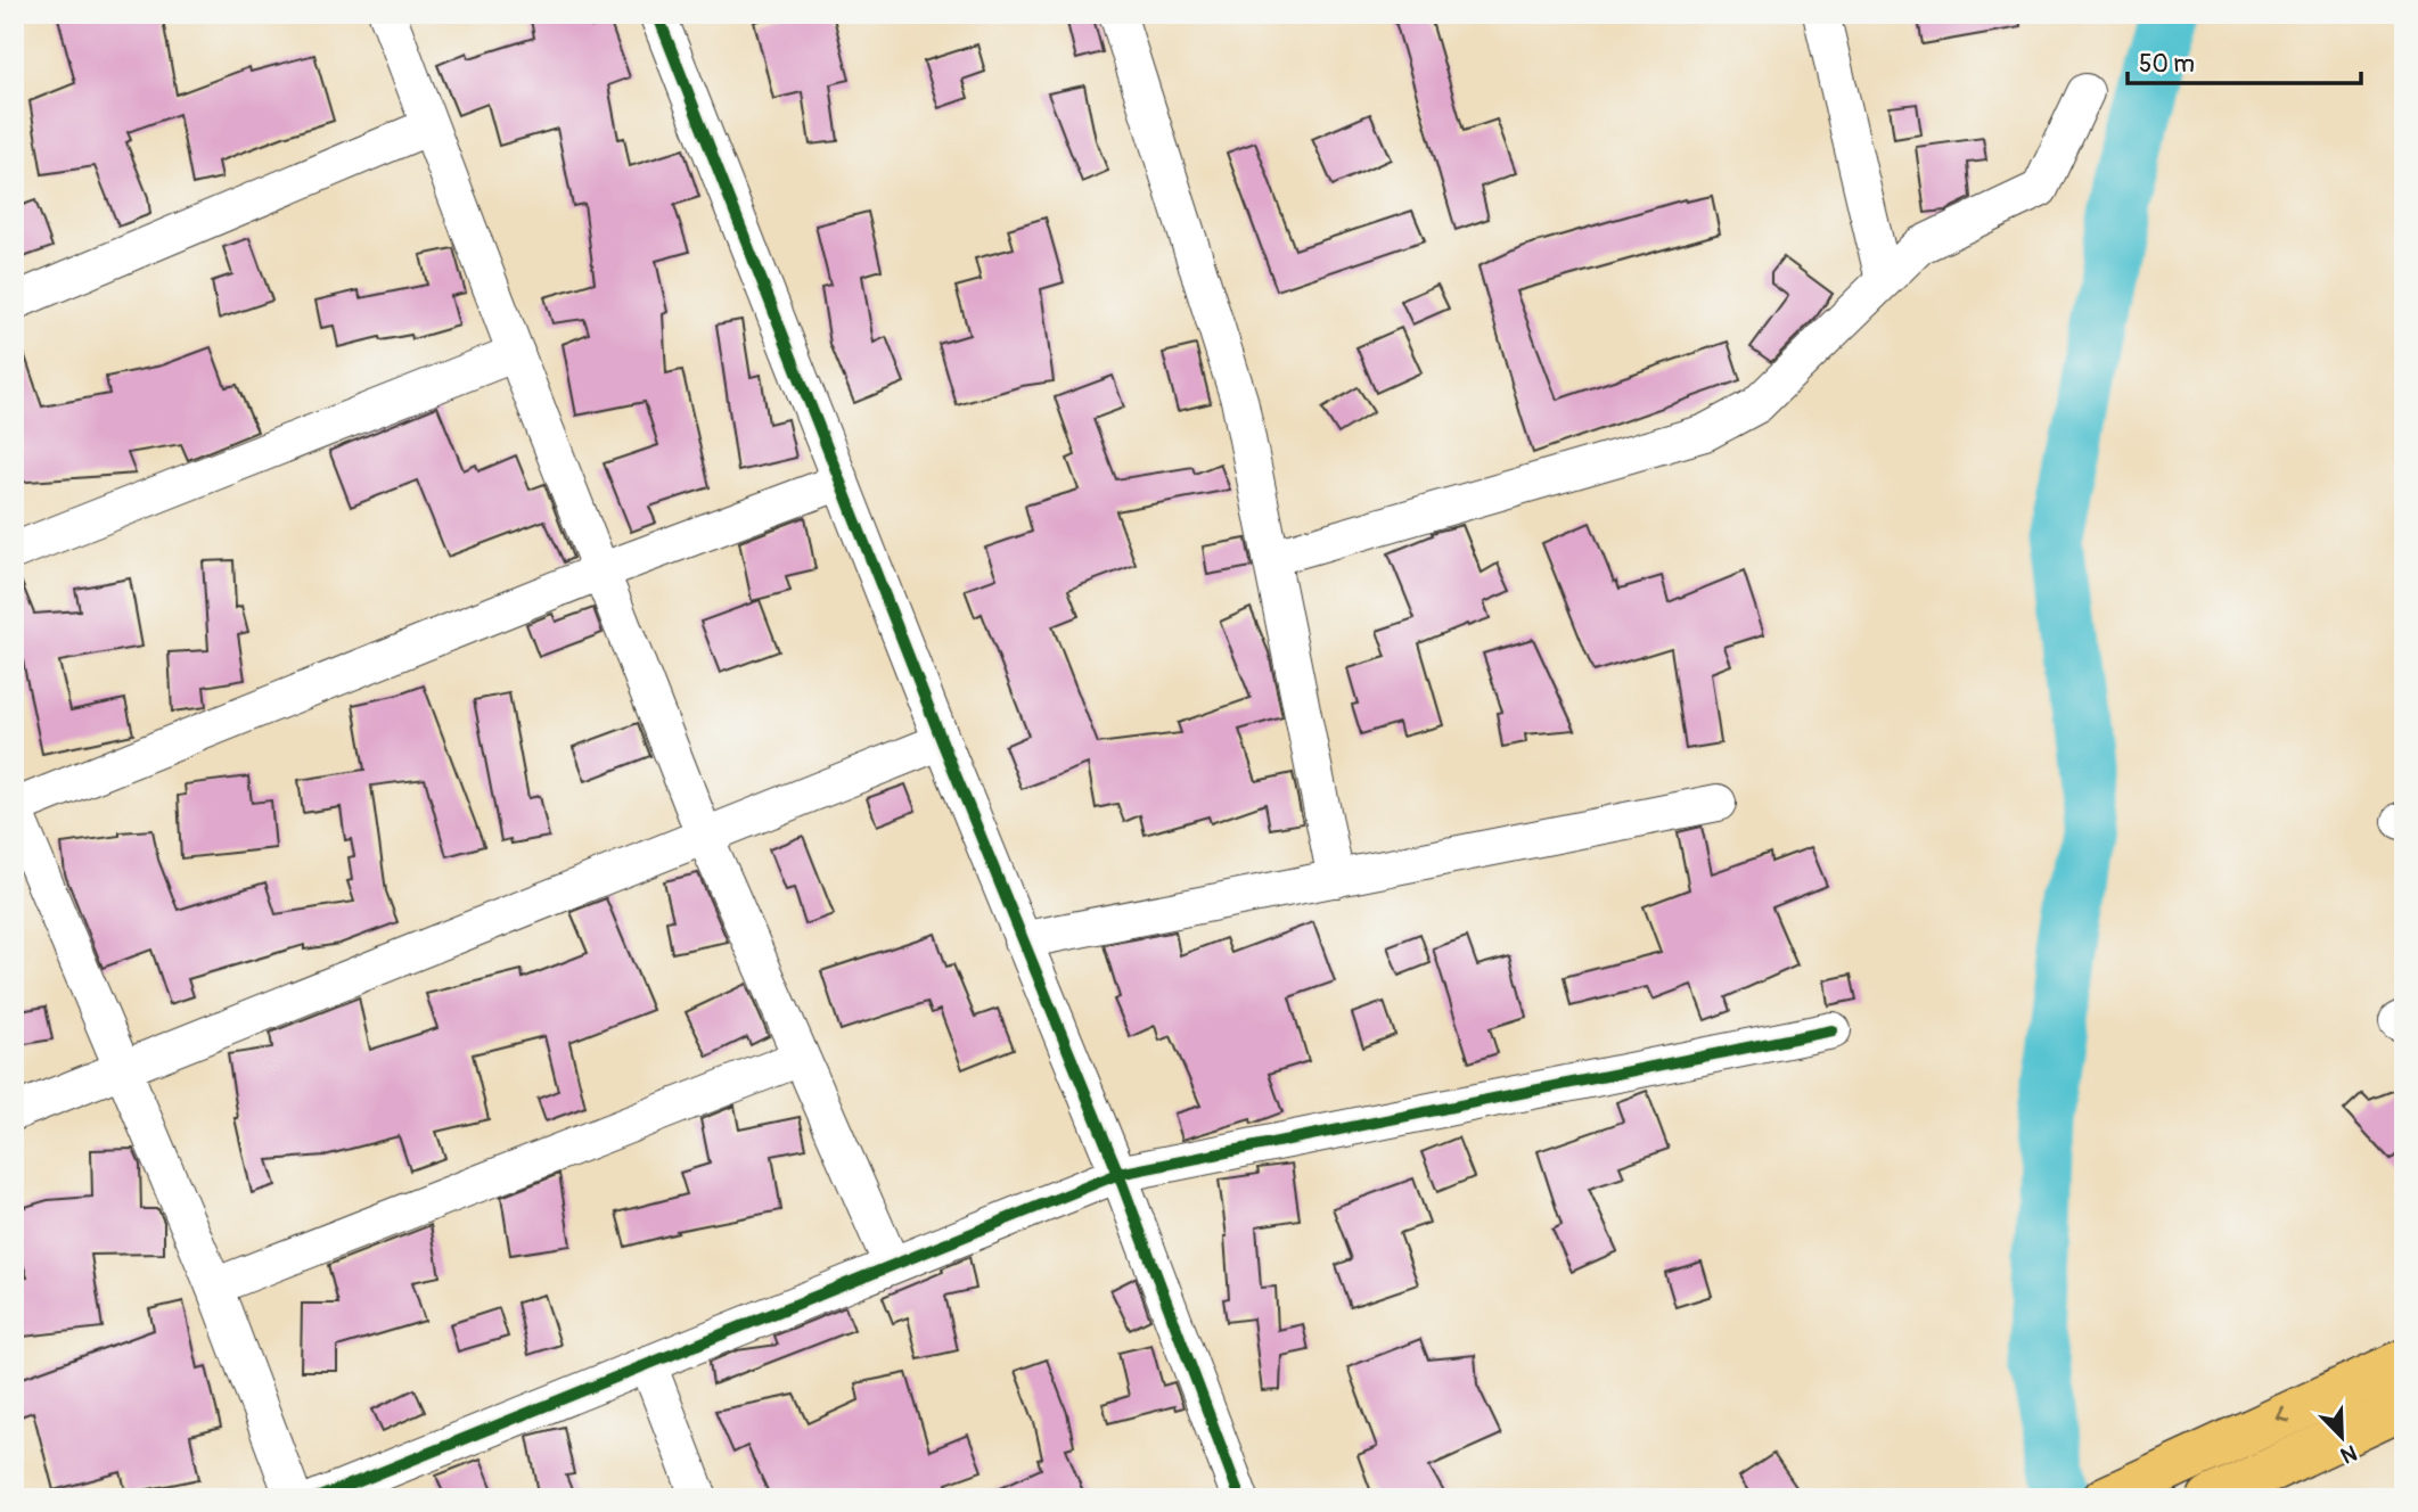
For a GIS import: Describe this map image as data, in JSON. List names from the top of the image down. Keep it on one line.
{"scale_bar":"50 m","north":"bottom right"}
